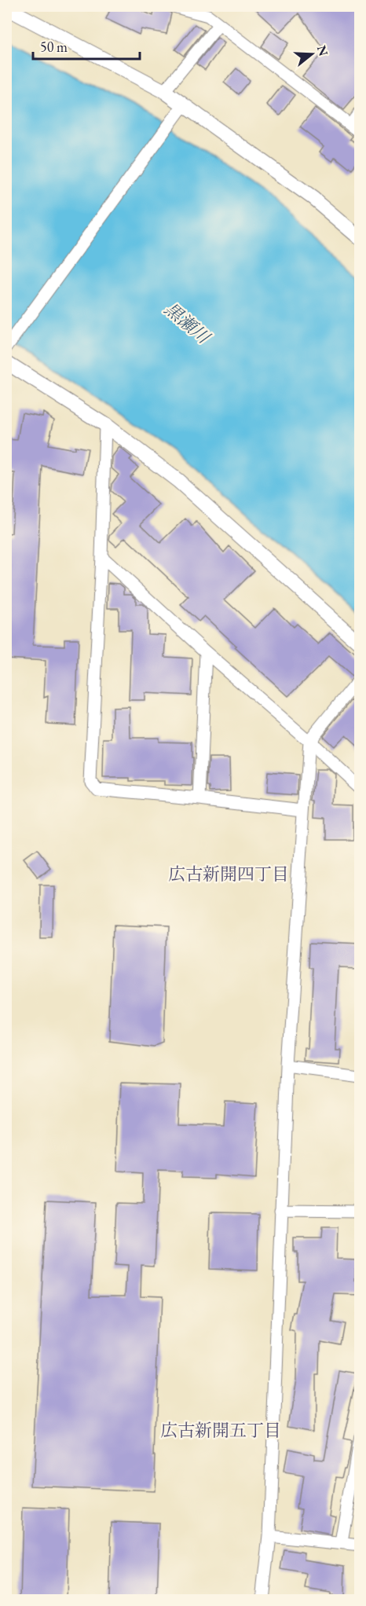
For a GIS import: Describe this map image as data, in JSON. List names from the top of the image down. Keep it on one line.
{"districts":["広古新開四丁目","広古新開五丁目"],"water":["黒瀬川"],"scale_bar":"50 m","north":"right"}
